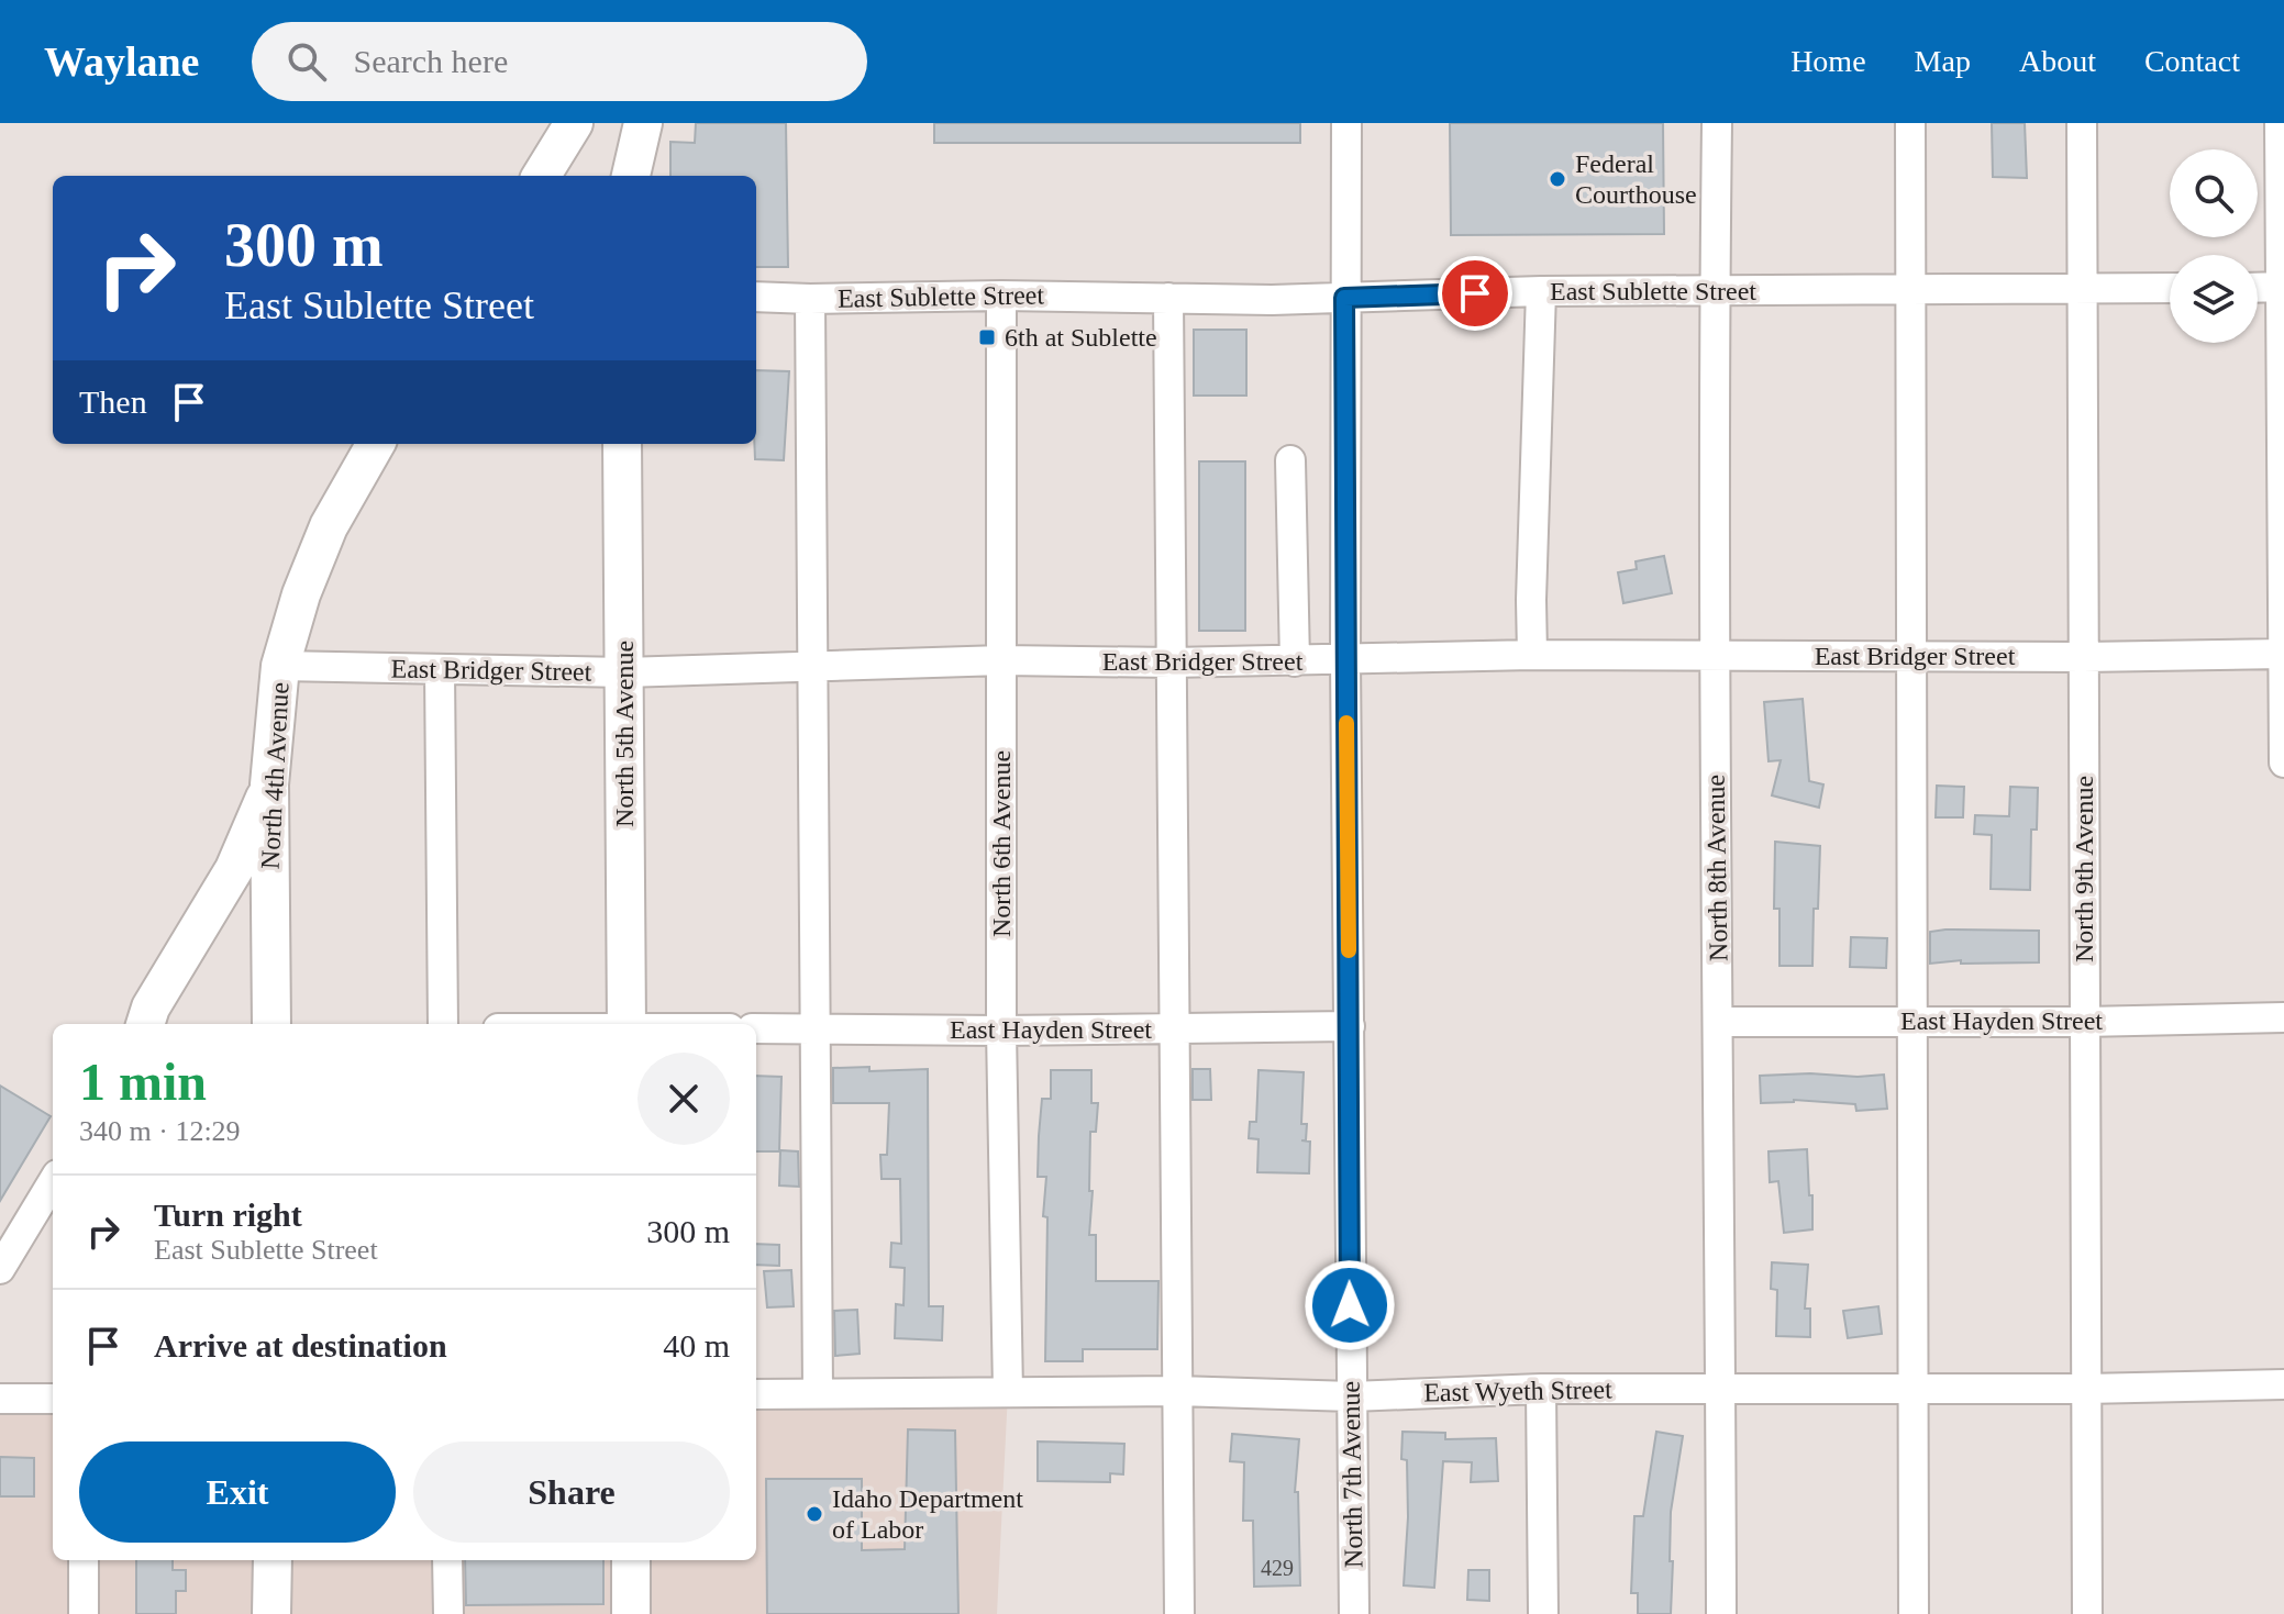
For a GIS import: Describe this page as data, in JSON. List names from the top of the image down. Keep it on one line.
{"streets":{"main road":["North 5th Avenue","North 4th Avenue"],"street":["East Sublette Street","East Bridger Street","North 6th Avenue","North 8th Avenue","North 9th Avenue","East Hayden Street","East Wyeth Street","North 7th Avenue"]},"crossings":[["East Sublette Street","North 6th Avenue"],["East Sublette Street","North 8th Avenue"],["East Sublette Street","North 9th Avenue"],["East Sublette Street","North 7th Avenue"],["East Bridger Street","North 5th Avenue"],["East Bridger Street","North 4th Avenue"],["East Bridger Street","North 6th Avenue"],["East Bridger Street","North 8th Avenue"],["East Bridger Street","North 9th Avenue"],["East Bridger Street","North 7th Avenue"],["North 6th Avenue","East Hayden Street"],["North 6th Avenue","East Wyeth Street"],["North 8th Avenue","East Hayden Street"],["North 8th Avenue","East Wyeth Street"],["North 9th Avenue","East Hayden Street"],["North 9th Avenue","East Wyeth Street"],["East Hayden Street","North 7th Avenue"],["East Wyeth Street","North 7th Avenue"]],"places":{"other":["Federal Courthouse","Idaho Department of Labor"],"transit":["6th at Sublette"]},"house_numbers":["429"],"page":{"header":"Waylane","search":"Search here","nav":["Home","Map","About","Contact"],"turn":["300 m","East Sublette Street"],"then":"Then","heading":["1 min","340 m · 12:29"],"list":[{"name":"Turn right","note":"East Sublette Street","value":"300 m"},{"name":"Arrive at destination","value":"40 m"}],"buttons":["Exit","Share"]}}
